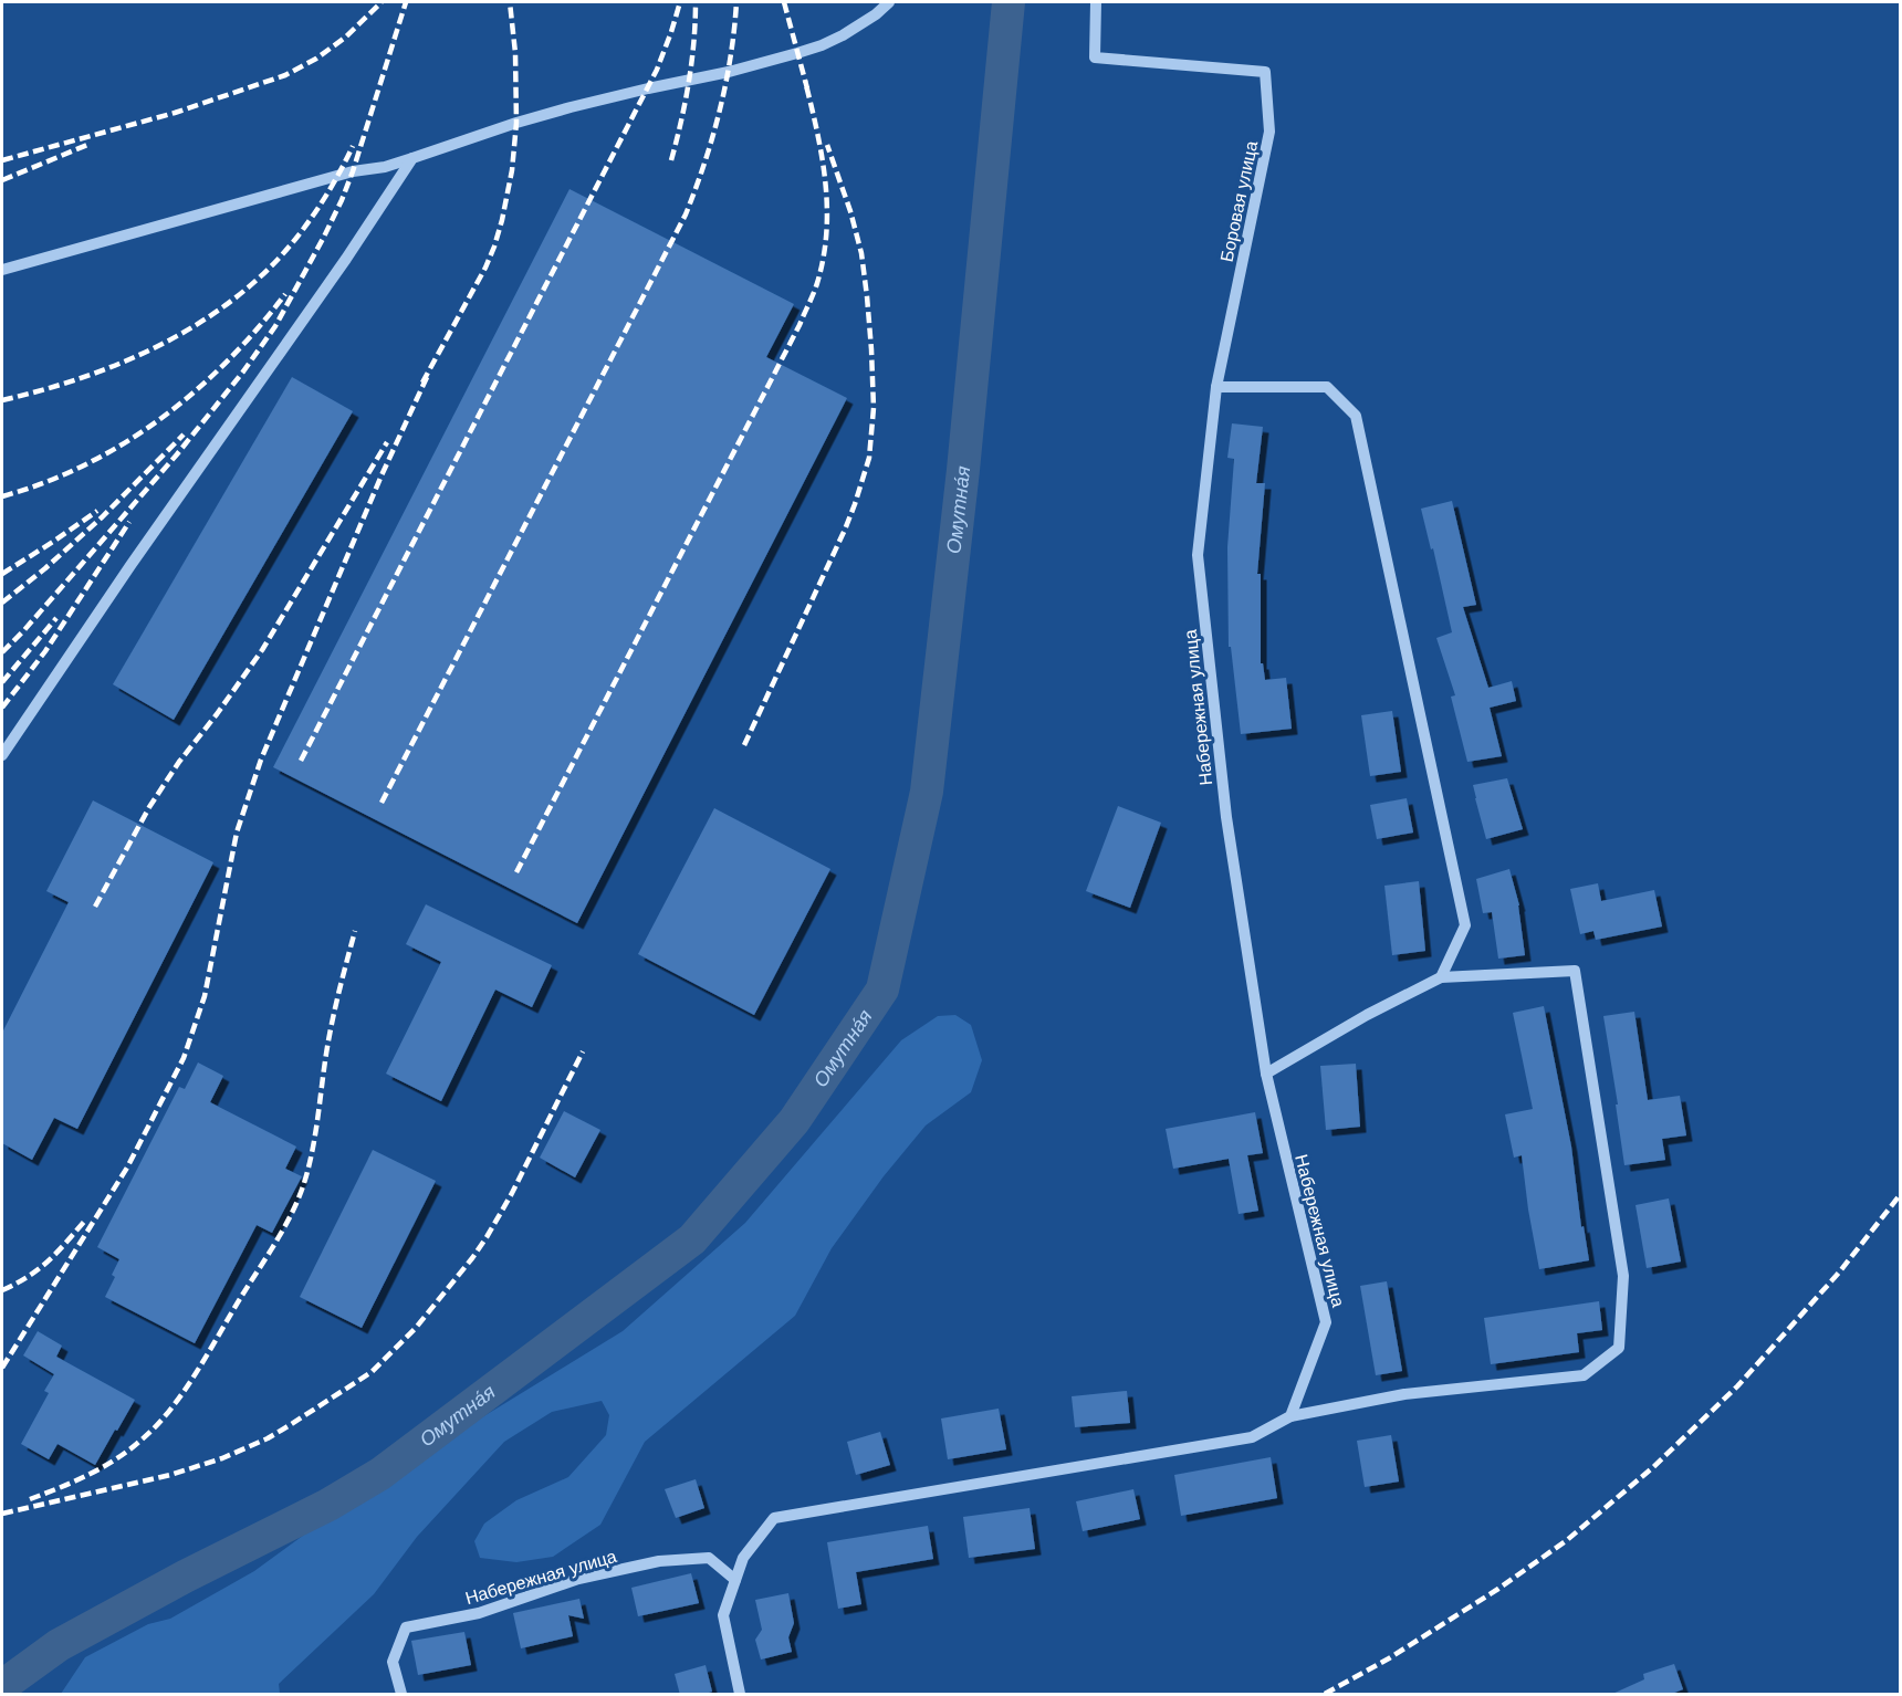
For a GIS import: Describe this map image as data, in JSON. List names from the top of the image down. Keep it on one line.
{"streets":{"street":["Боровая улица","Набережная улица"]},"crossings":[["Боровая улица","Набережная улица"]],"water":["Омутна́я"]}
